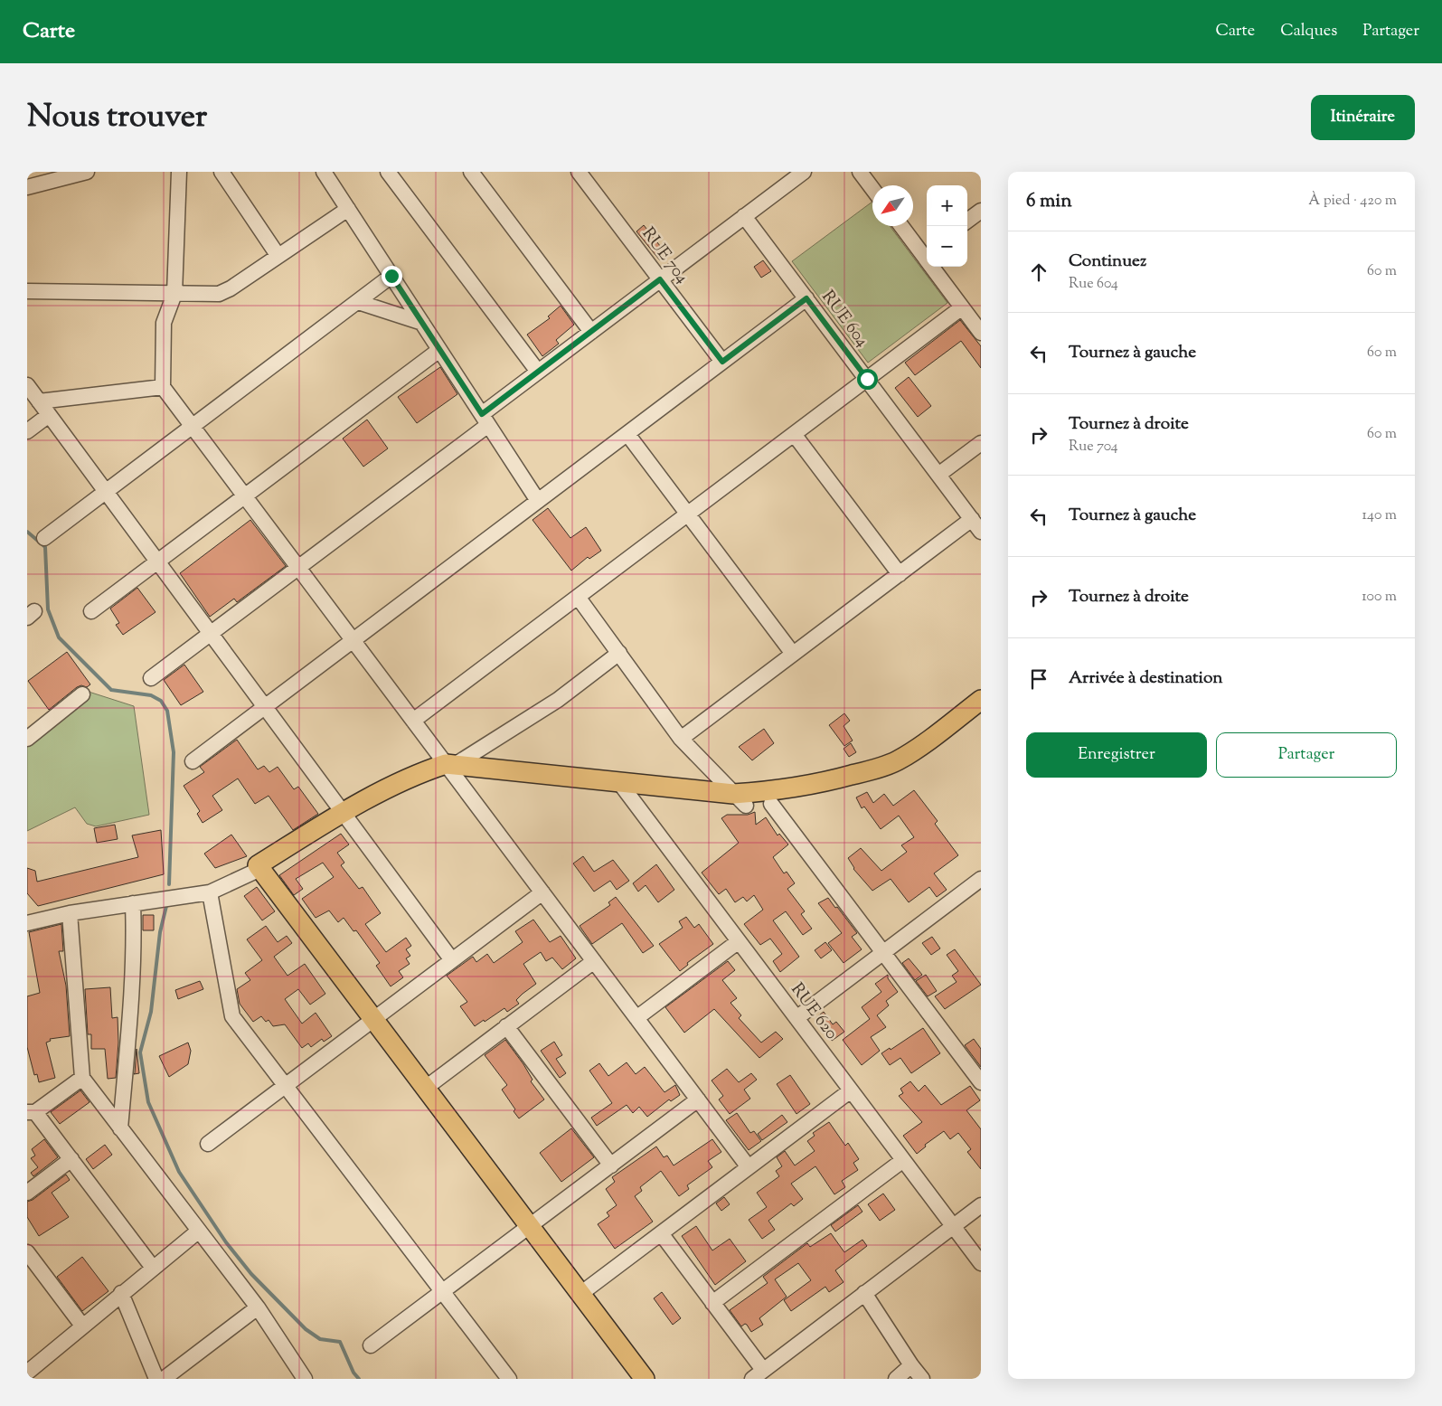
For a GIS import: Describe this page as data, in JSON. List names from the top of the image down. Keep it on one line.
{"streets":{"street":["RUE 704","RUE 604","RUE 620"]},"north":"bottom left","page":{"header":"Carte","nav":["Carte","Calques","Partager"],"title":"Nous trouver","buttons":["Itinéraire",["Enregistrer","Partager"]],"heading":["6 min","À pied · 420 m"],"map_buttons":["+","−"],"list":[["Continuez","Rue 604","60 m"],["Tournez à gauche","60 m"],["Tournez à droite","Rue 704","60 m"],["Tournez à gauche","140 m"],["Tournez à droite","100 m"],"Arrivée à destination"]}}
